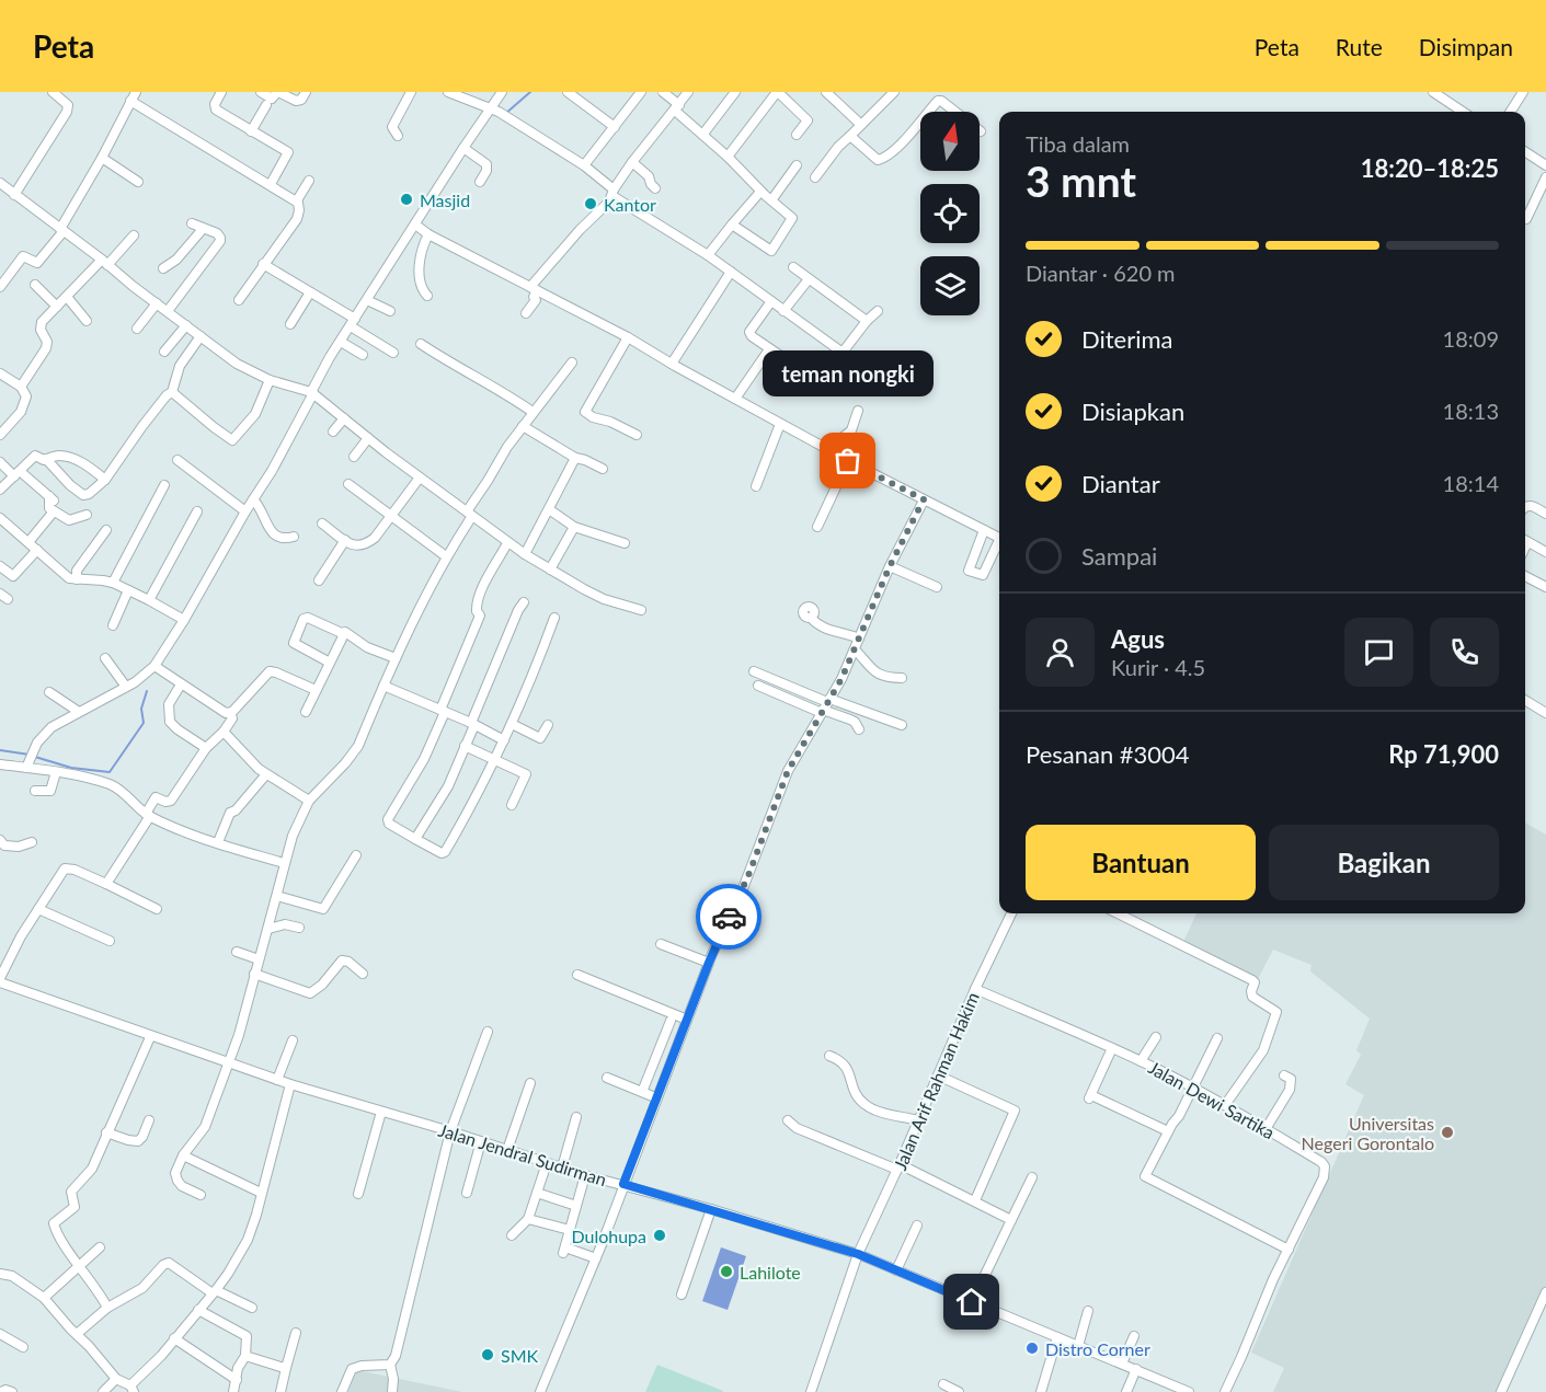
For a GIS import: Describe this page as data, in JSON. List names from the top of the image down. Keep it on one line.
{"streets":{"street":["Jalan Arif Rahman Hakim","Jalan Dewi Sartika","Jalan Jendral Sudirman"]},"crossings":[["Jalan Arif Rahman Hakim","Jalan Dewi Sartika"],["Jalan Arif Rahman Hakim","Jalan Jendral Sudirman"]],"places":["Masjid","Kantor","teman nongki","Universitas Negeri Gorontalo","Dulohupa","Lahilote","Distro Corner","SMK"],"north":"top","page":{"header":"Peta","nav":["Peta","Rute","Disimpan"],"heading":["3 mnt","Tiba dalam","18:20–18:25"],"panel":["Agus","Kurir · 4.5","Pesanan #3004","Rp 71,900"],"bar":"Diantar · 620 m","list":[["Diterima","18:09"],["Disiapkan","18:13"],["Diantar","18:14"],"Sampai"],"bubble":"teman nongki","buttons":["Bantuan","Bagikan"]}}
